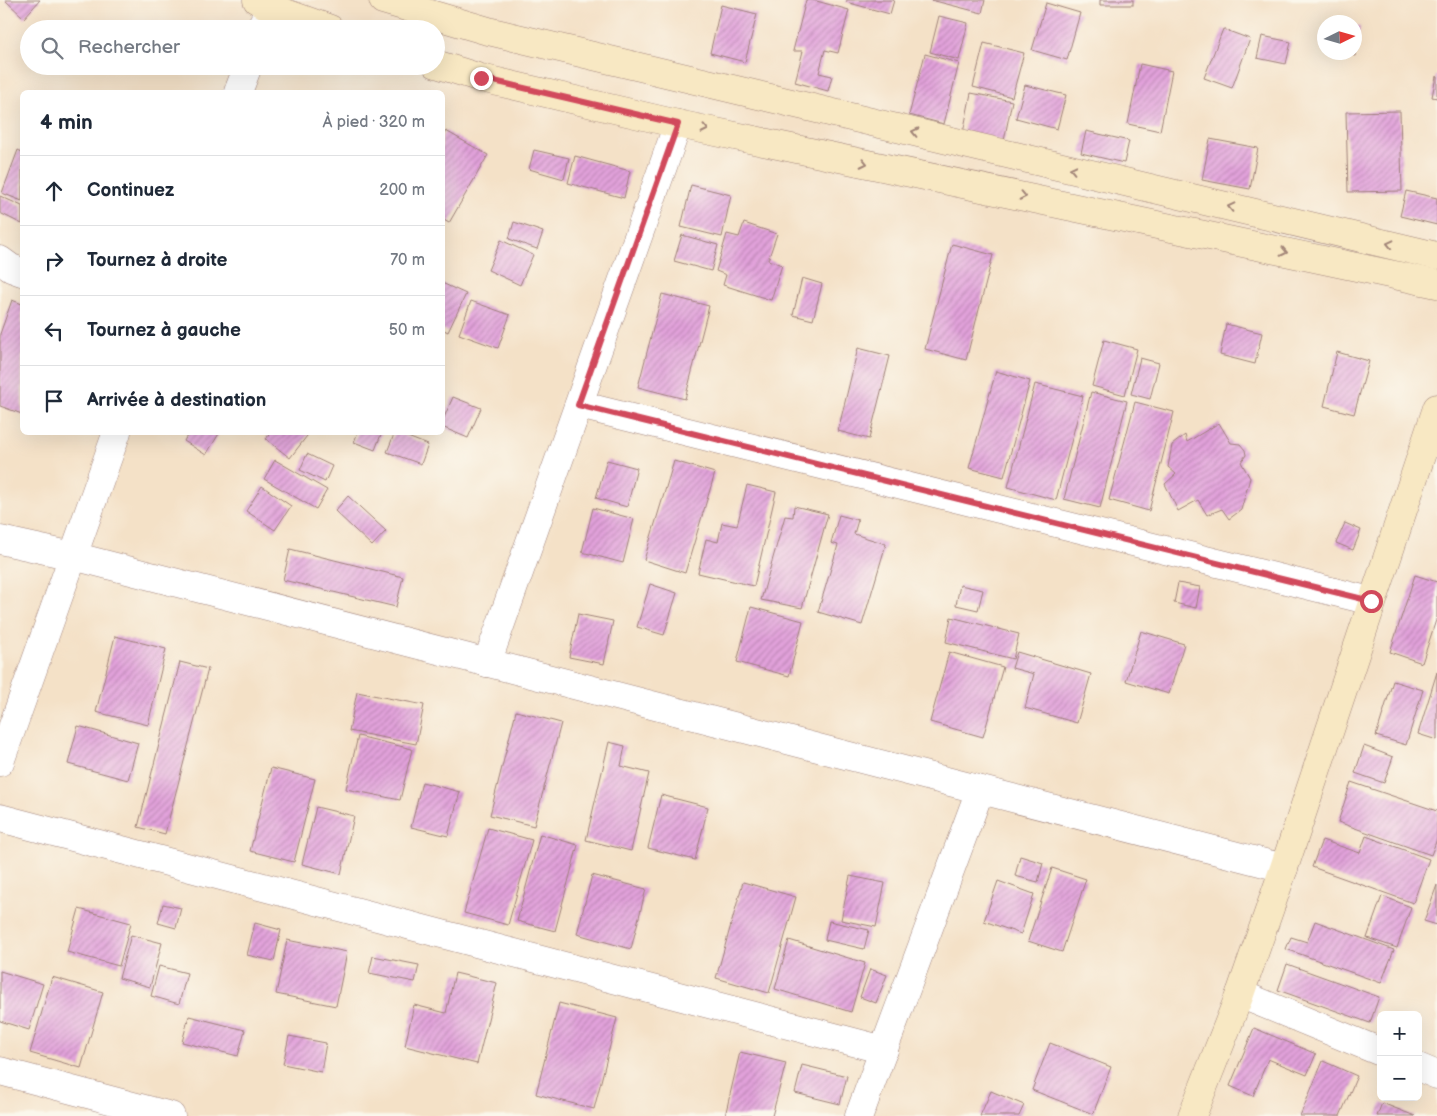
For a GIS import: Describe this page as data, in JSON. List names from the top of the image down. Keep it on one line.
{"north":"right","page":{"search":"Rechercher","heading":["4 min","À pied · 320 m"],"list":[["Continuez","200 m"],["Tournez à droite","70 m"],["Tournez à gauche","50 m"],"Arrivée à destination"],"map_buttons":["+","−"]}}
